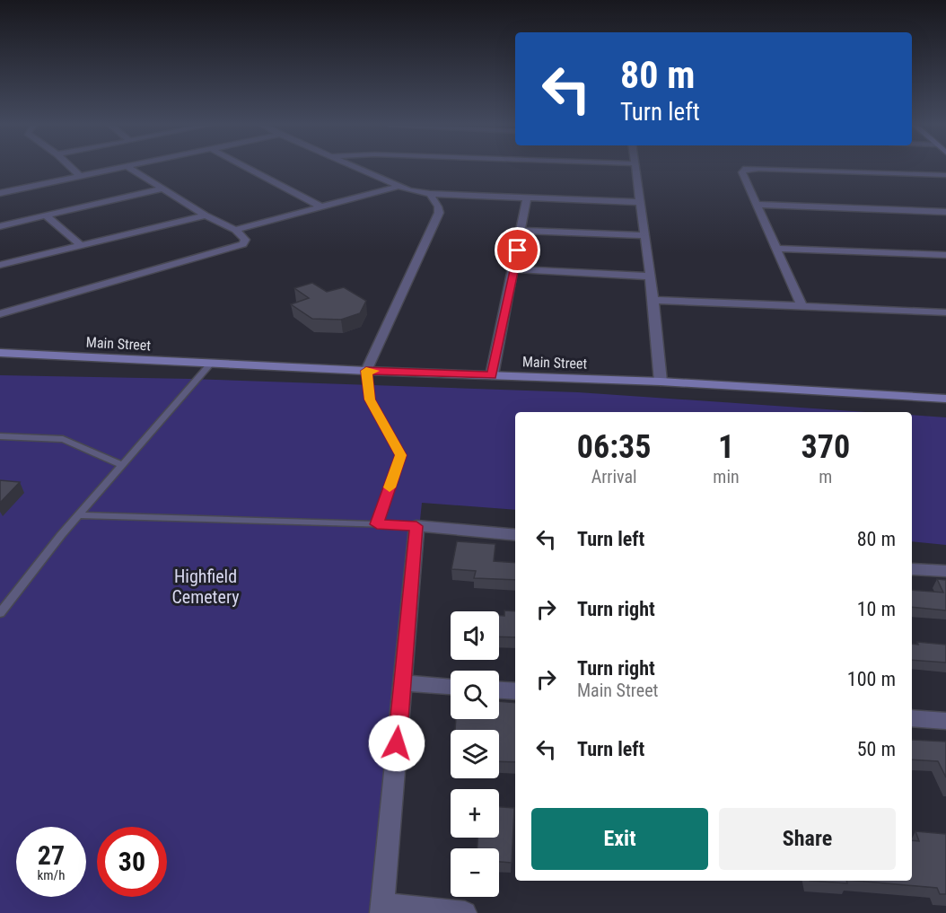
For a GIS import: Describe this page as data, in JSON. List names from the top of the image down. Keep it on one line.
{"streets":{"street":["Main Street"]},"parks":["Highfield Cemetery"],"page":{"turn":["80 m","Turn left"],"eta":["06:35","Arrival","1","min","370","m"],"list":[{"name":"Turn left","value":"80 m"},{"name":"Turn right","value":"10 m"},{"name":"Turn right","note":"Main Street","value":"100 m"},{"name":"Turn left","value":"50 m"}],"map_buttons":["+","−"],"buttons":["Exit","Share"],"speed":"27 km/h","limit":"30"}}
